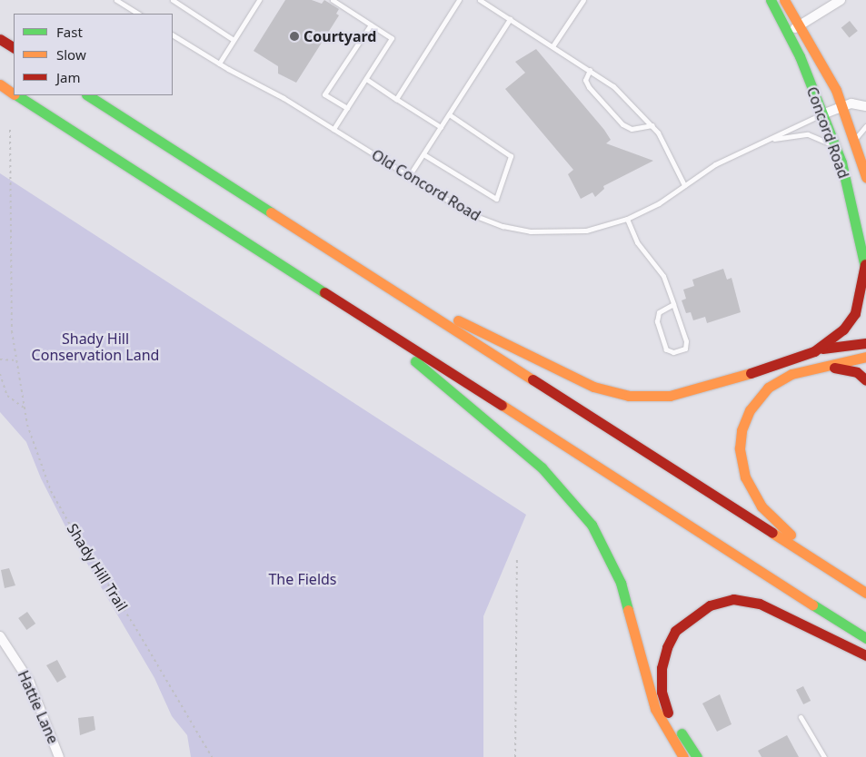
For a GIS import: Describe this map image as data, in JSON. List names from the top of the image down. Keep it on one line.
{"streets":{"main road":["Concord Road"],"street":["Old Concord Road","Hattie Lane"],"path":["Shady Hill Trail"]},"crossings":[["Concord Road","Old Concord Road"]],"parks":["Shady Hill Conservation Land","The Fields"],"places":["Courtyard"],"legend":["Fast","Slow","Jam"]}
